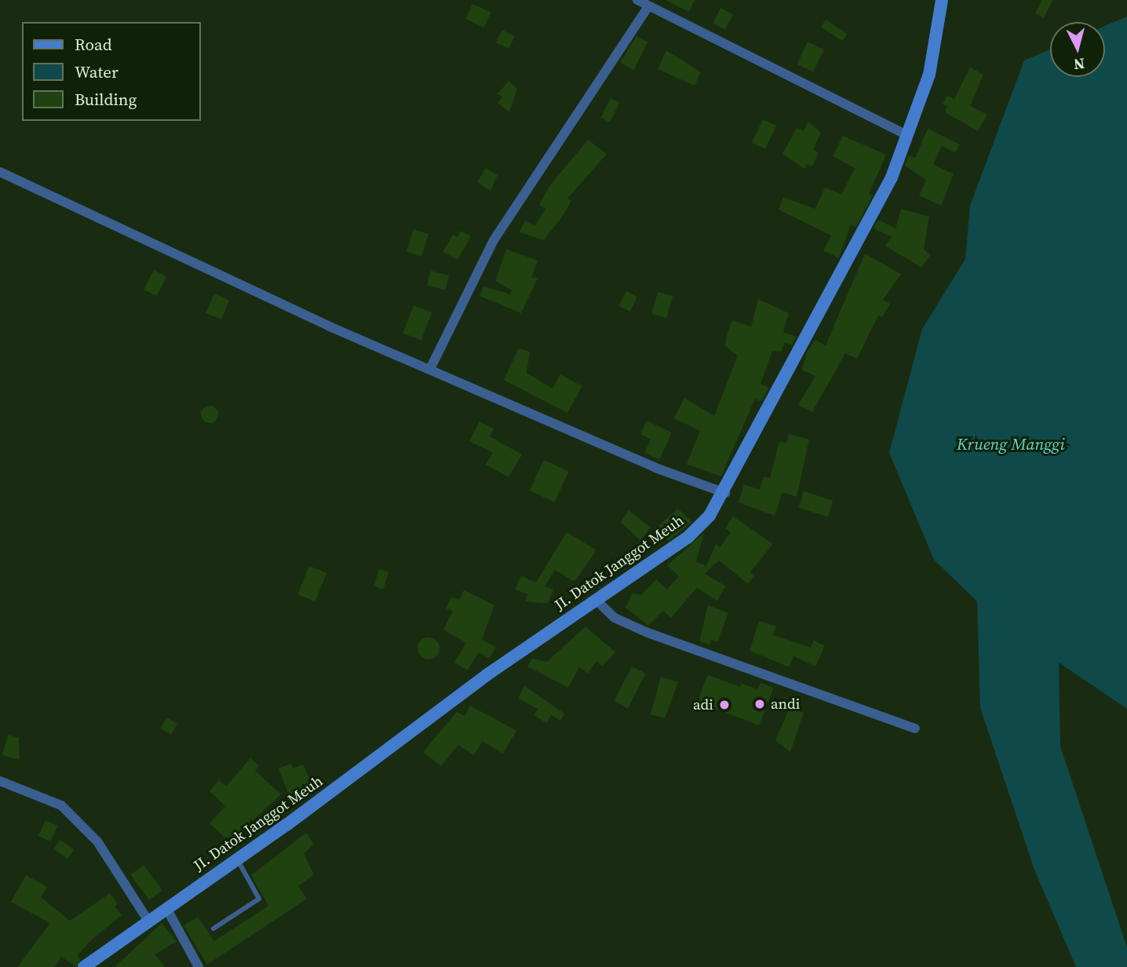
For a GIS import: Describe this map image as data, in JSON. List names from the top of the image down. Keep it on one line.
{"streets":{"street":["JI. Datok Janggot Meuh"]},"water":["Krueng Manggi"],"places":["andi","adi"],"legend":["Road","Water","Building"],"north":"bottom"}
